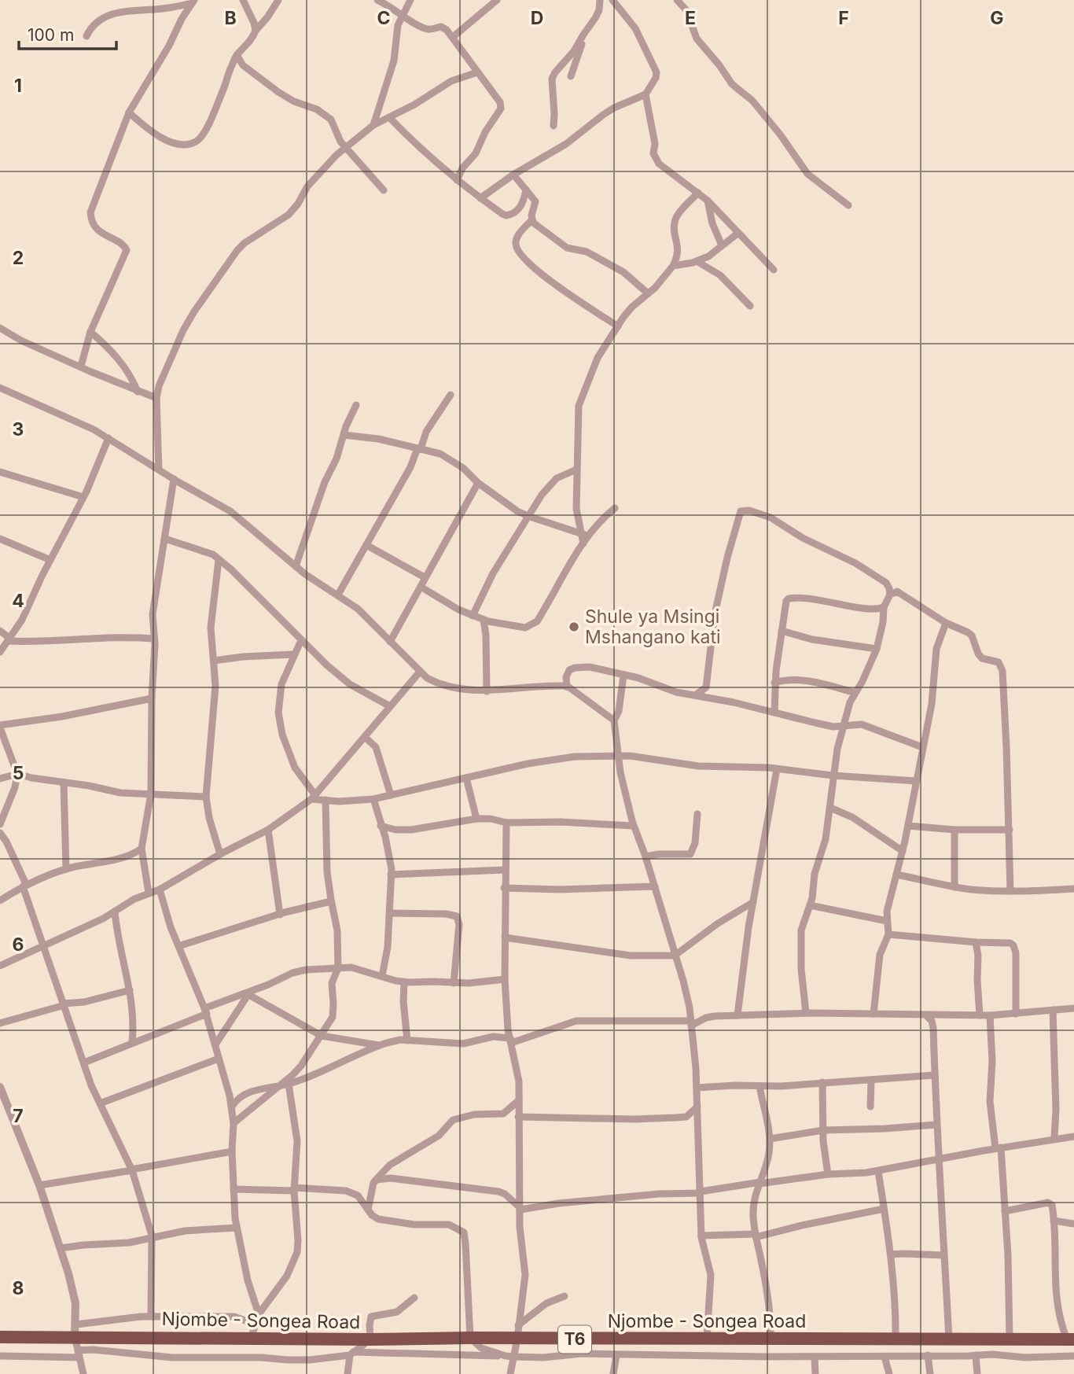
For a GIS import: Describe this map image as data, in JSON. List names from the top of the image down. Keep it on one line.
{"streets":{"highway":["Njombe - Songea Road","T6"]},"crossings":[["Njombe - Songea Road","T6"]],"places":["Shule ya Msingi Mshangano kati"],"scale_bar":"100 m","grid":{"columns":["B","C","D","E","F","G"],"rows":["1","2","3","4","5","6","7","8"]}}
